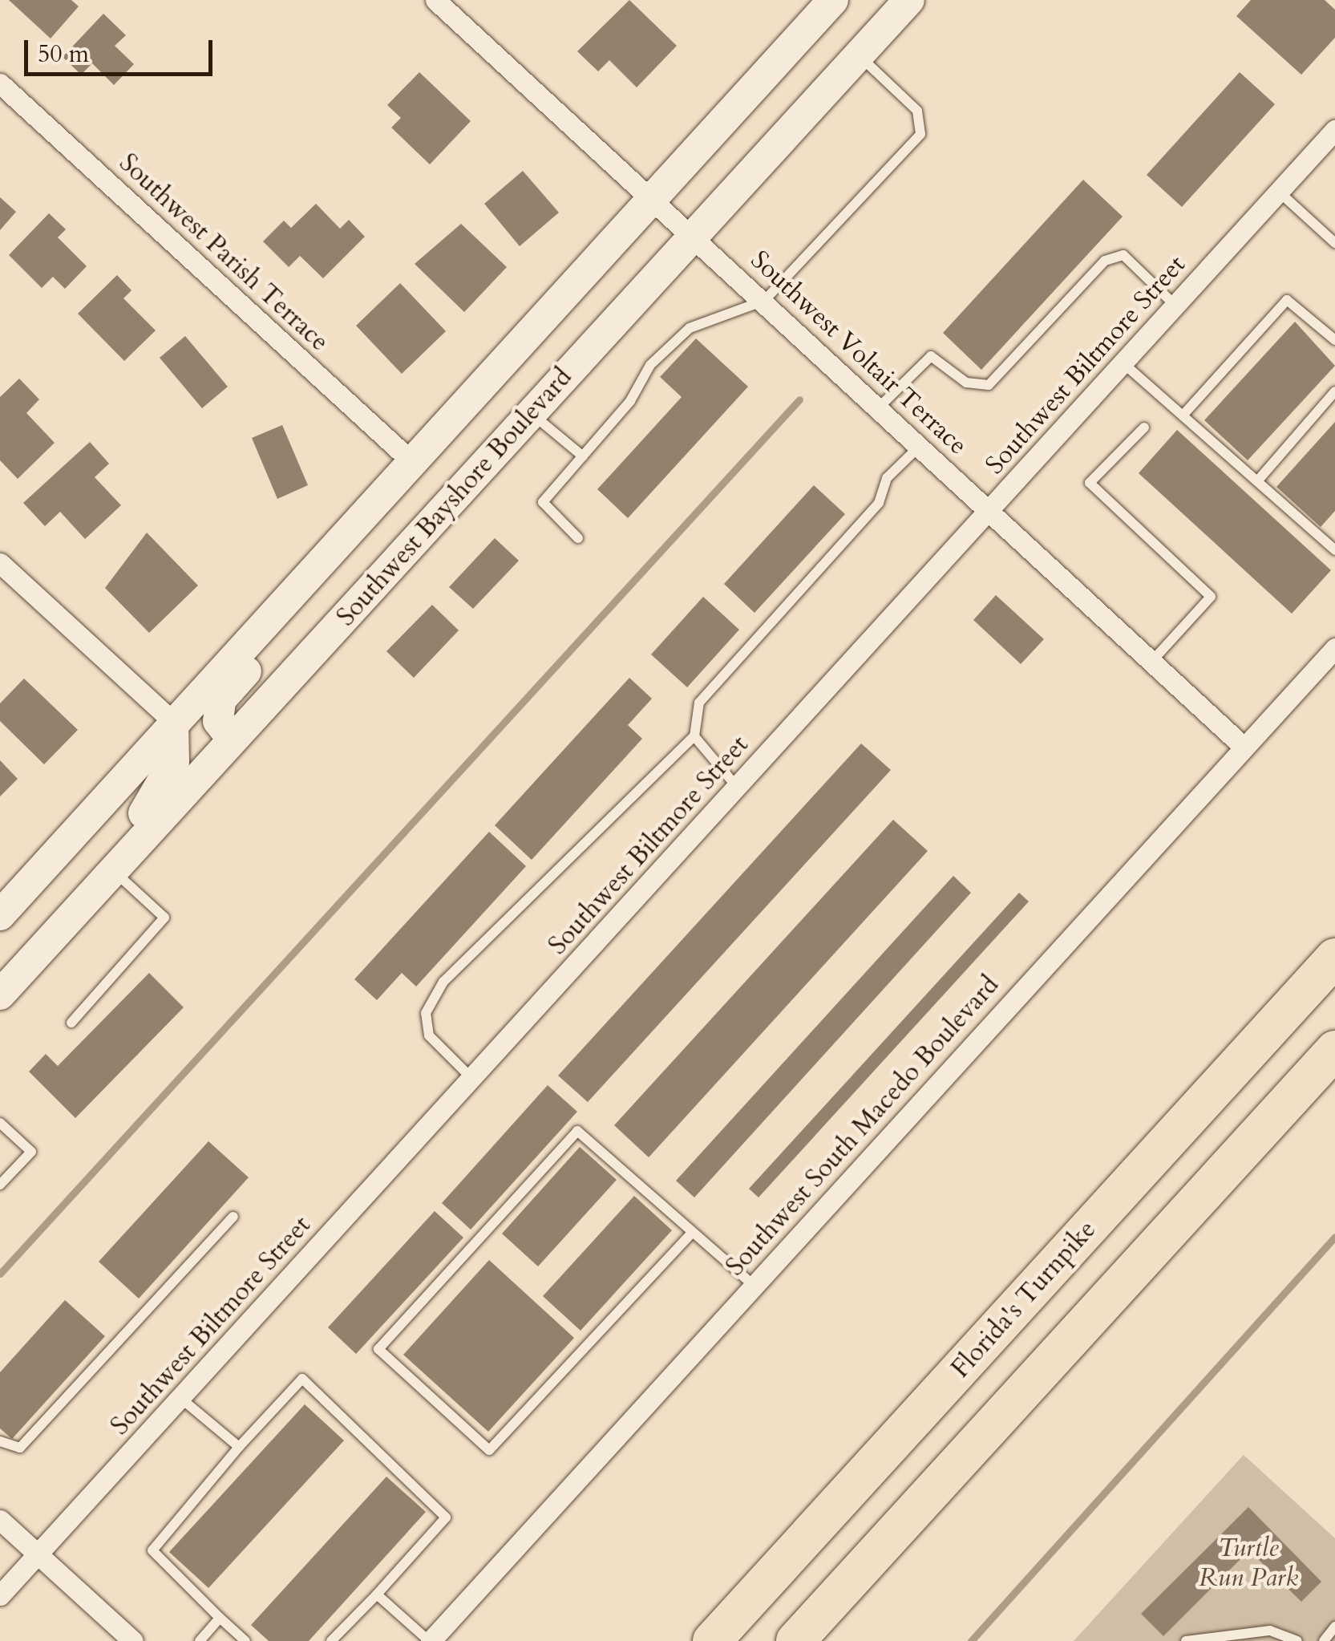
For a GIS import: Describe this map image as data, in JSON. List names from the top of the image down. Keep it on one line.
{"streets":{"highway":["Florida's Turnpike"],"main road":["Southwest Bayshore Boulevard"],"street":["Southwest Parish Terrace","Southwest Voltair Terrace","Southwest Biltmore Street","Southwest South Macedo Boulevard"]},"crossings":[["Southwest Voltair Terrace","Southwest Biltmore Street"],["Southwest Voltair Terrace","Southwest Bayshore Boulevard"],["Southwest Voltair Terrace","Southwest South Macedo Boulevard"]],"parks":["Turtle Run Park"],"scale_bar":"50 m"}
